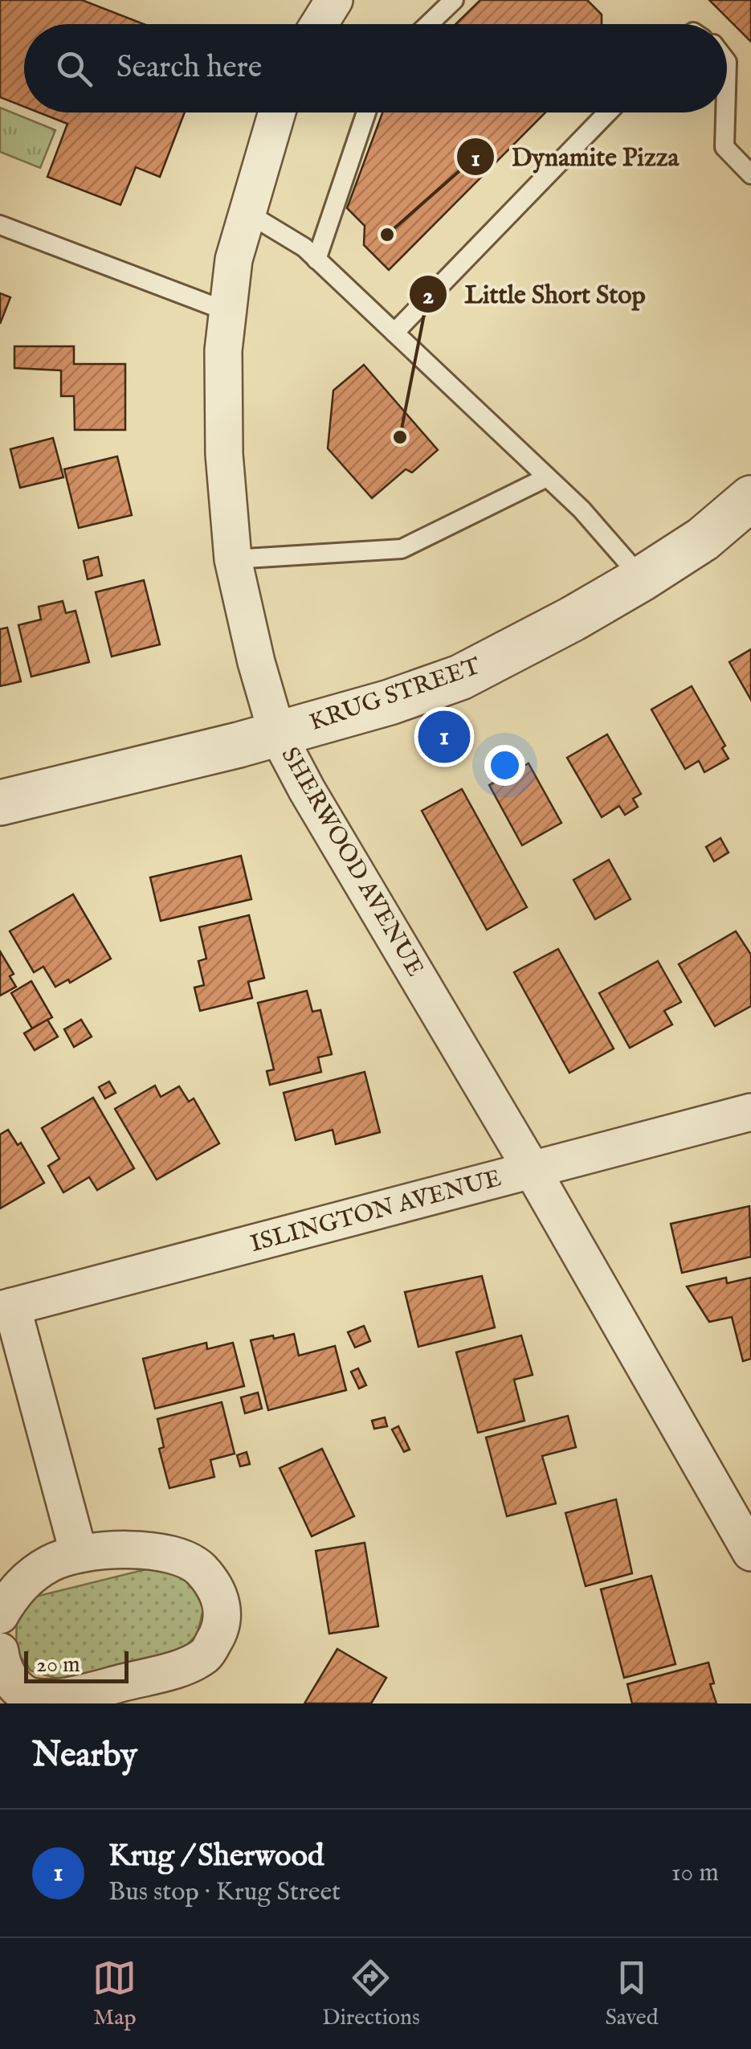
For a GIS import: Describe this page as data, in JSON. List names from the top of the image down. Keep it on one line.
{"streets":{"street":["KRUG STREET","SHERWOOD AVENUE","ISLINGTON AVENUE"]},"crossings":[["KRUG STREET","SHERWOOD AVENUE"],["SHERWOOD AVENUE","ISLINGTON AVENUE"]],"places":["Dynamite Pizza","Little Short Stop"],"scale_bar":"20 m","page":{"search":"Search here","pins":"1","scale":"20 m","heading":"Nearby","list":[{"mark":"1","name":"Krug / Sherwood","note":"Bus stop · Krug Street","value":"10 m"}],"nav":["Map","Directions","Saved"]}}
